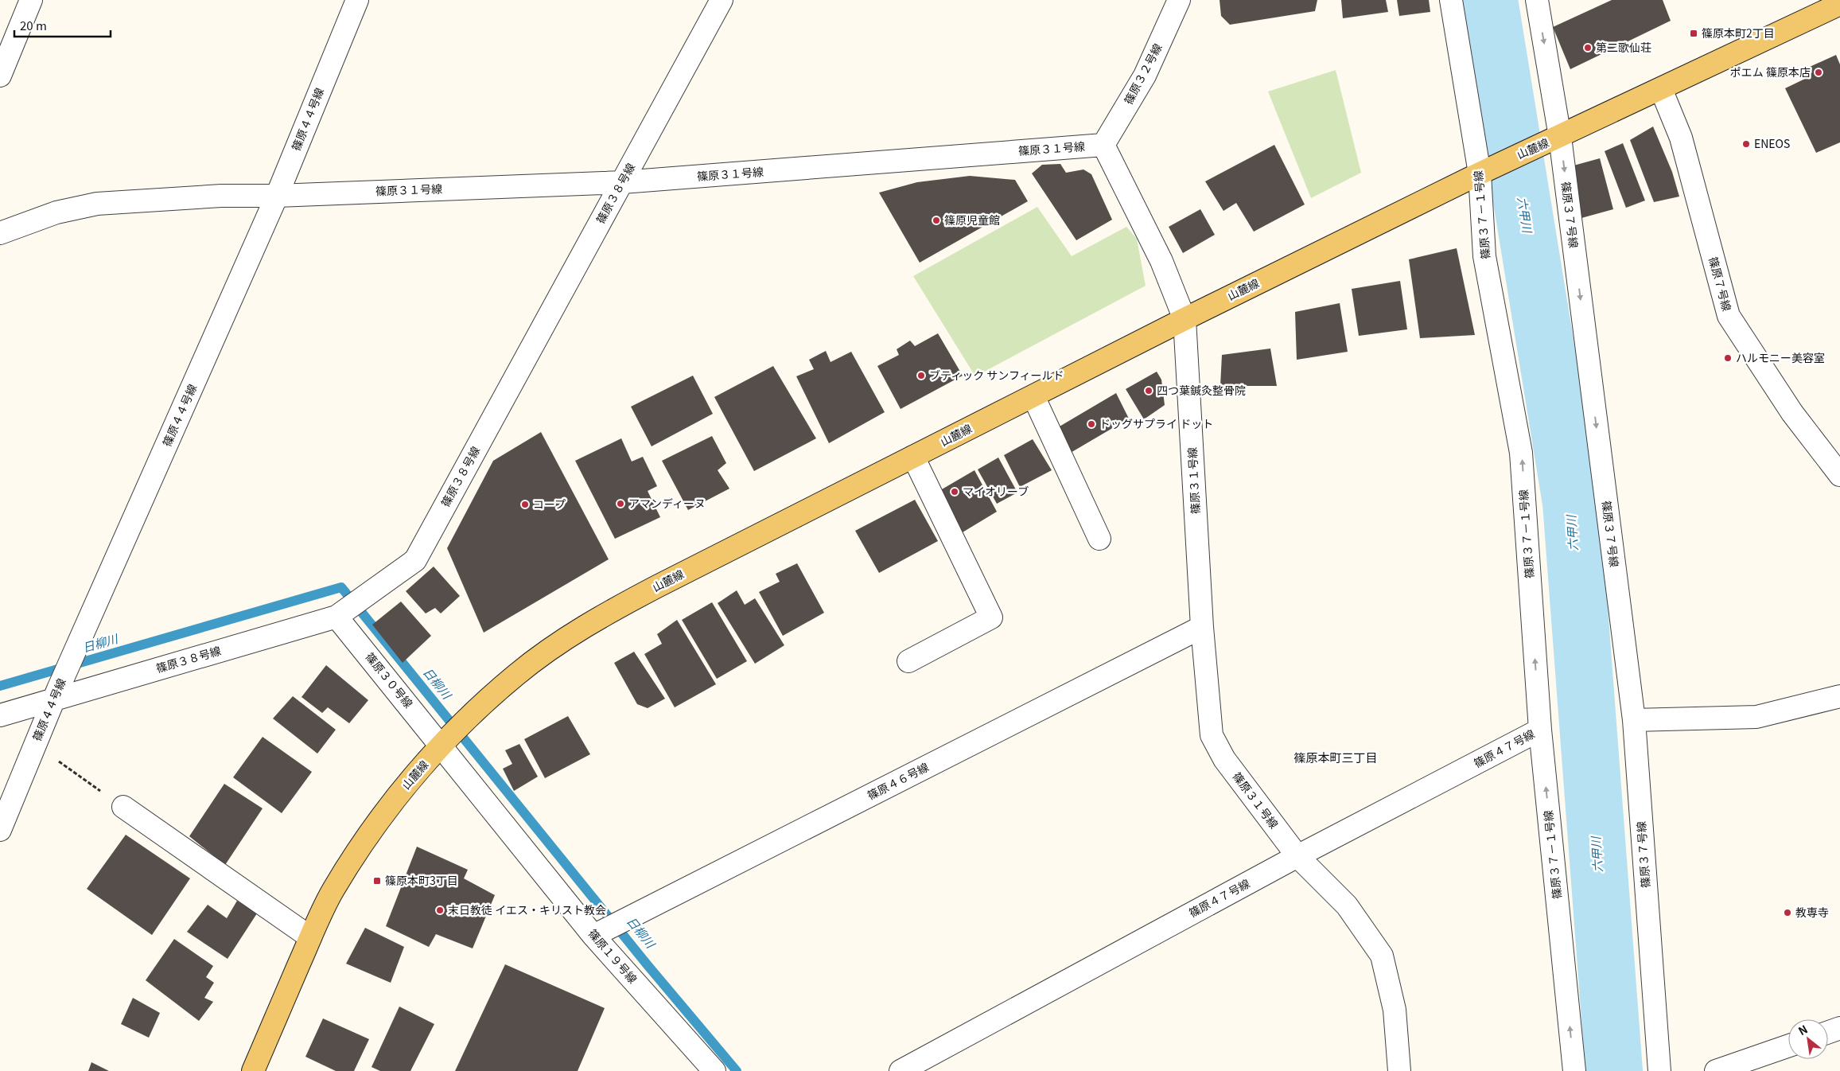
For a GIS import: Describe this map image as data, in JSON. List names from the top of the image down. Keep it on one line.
{"streets":{"main road":["山麓線"],"street":["篠原３２号線","篠原４４号線","篠原３１号線","篠原３８号線","篠原３７－１号線","篠原３７号線","篠原７号線","篠原３０号線","篠原４７号線","篠原４６号線","篠原１９号線"]},"crossings":[["篠原３２号線","篠原３１号線"],["篠原４４号線","篠原３１号線"],["篠原４４号線","篠原３８号線"],["篠原３１号線","山麓線"],["篠原３１号線","篠原３８号線"],["篠原３１号線","篠原４７号線"],["篠原３１号線","篠原４６号線"],["山麓線","篠原３７－１号線"],["山麓線","篠原３７号線"],["山麓線","篠原７号線"],["山麓線","篠原３０号線"],["山麓線","篠原１９号線"],["篠原３８号線","篠原３０号線"],["篠原３７－１号線","篠原４７号線"],["篠原３０号線","篠原１９号線"],["篠原４６号線","篠原１９号線"]],"one_way":["篠原３７－１号線","篠原３７号線"],"districts":["篠原本町三丁目"],"water":["六甲川","日柳川"],"places":{"transit":["篠原本町2丁目","篠原本町3丁目"],"other":["第二歌仙荘","ポエム 篠原本店","ENEOS","篠原児童館","ハルモニー美容室","ブティック サンフィールド","四つ葉鍼灸整骨院","ドッグサプライ ドット","マイオリーブ","アマンディーヌ","コープ","末日教徒 イエス・キリスト教会","教専寺"]},"scale_bar":"20 m","north":"top left"}
